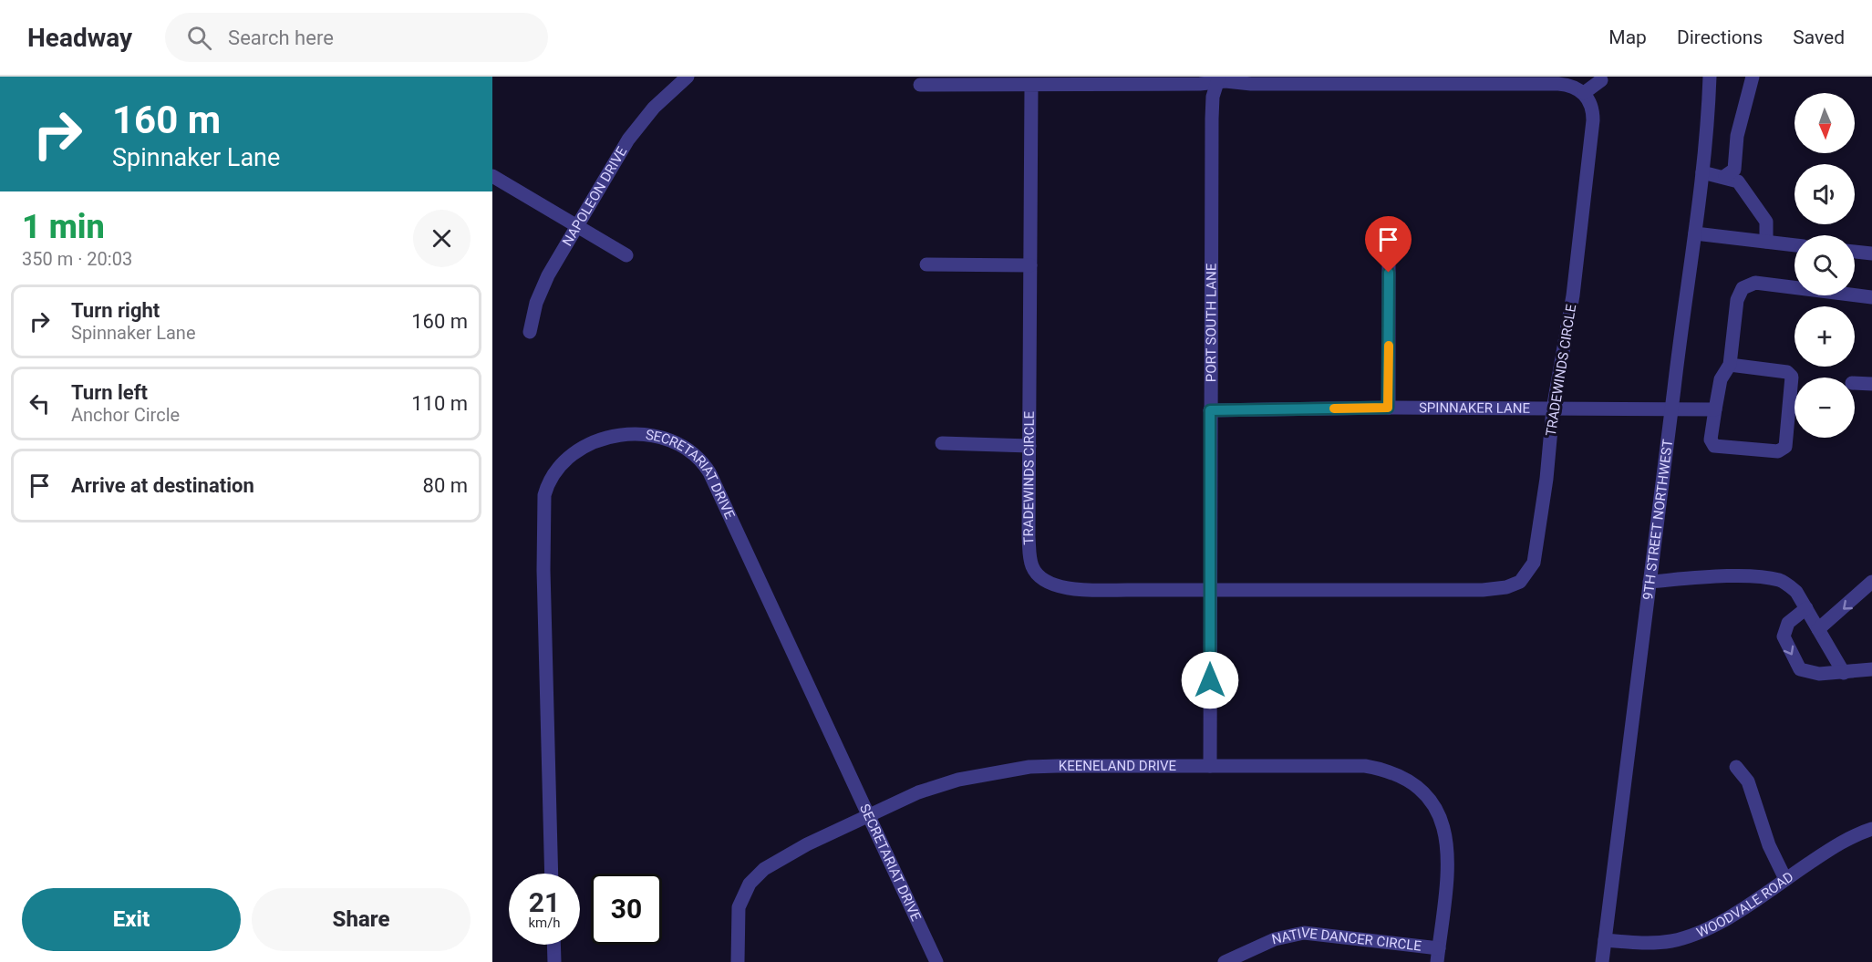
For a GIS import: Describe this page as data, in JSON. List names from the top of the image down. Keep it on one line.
{"streets":{"street":["NAPOLEON DRIVE","PORT SOUTH LANE","TRADEWINDS CIRCLE","SPINNAKER LANE","SECRETARIAT DRIVE","9TH STREET NORTHWEST","KEENELAND DRIVE","WOODVALE ROAD","NATIVE DANCER CIRCLE"]},"crossings":[["PORT SOUTH LANE","TRADEWINDS CIRCLE"],["PORT SOUTH LANE","SPINNAKER LANE"],["PORT SOUTH LANE","KEENELAND DRIVE"],["TRADEWINDS CIRCLE","SPINNAKER LANE"],["SPINNAKER LANE","9TH STREET NORTHWEST"],["SECRETARIAT DRIVE","KEENELAND DRIVE"],["9TH STREET NORTHWEST","WOODVALE ROAD"],["KEENELAND DRIVE","NATIVE DANCER CIRCLE"]],"north":"bottom","page":{"header":"Headway","search":"Search here","nav":["Map","Directions","Saved"],"turn":["160 m","Spinnaker Lane"],"map_buttons":["+","−"],"heading":["1 min","350 m · 20:03"],"list":[{"name":"Turn right","note":"Spinnaker Lane","value":"160 m"},{"name":"Turn left","note":"Anchor Circle","value":"110 m"},{"name":"Arrive at destination","value":"80 m"}],"speed":"21 km/h","limit":"30","buttons":["Exit","Share"]}}
